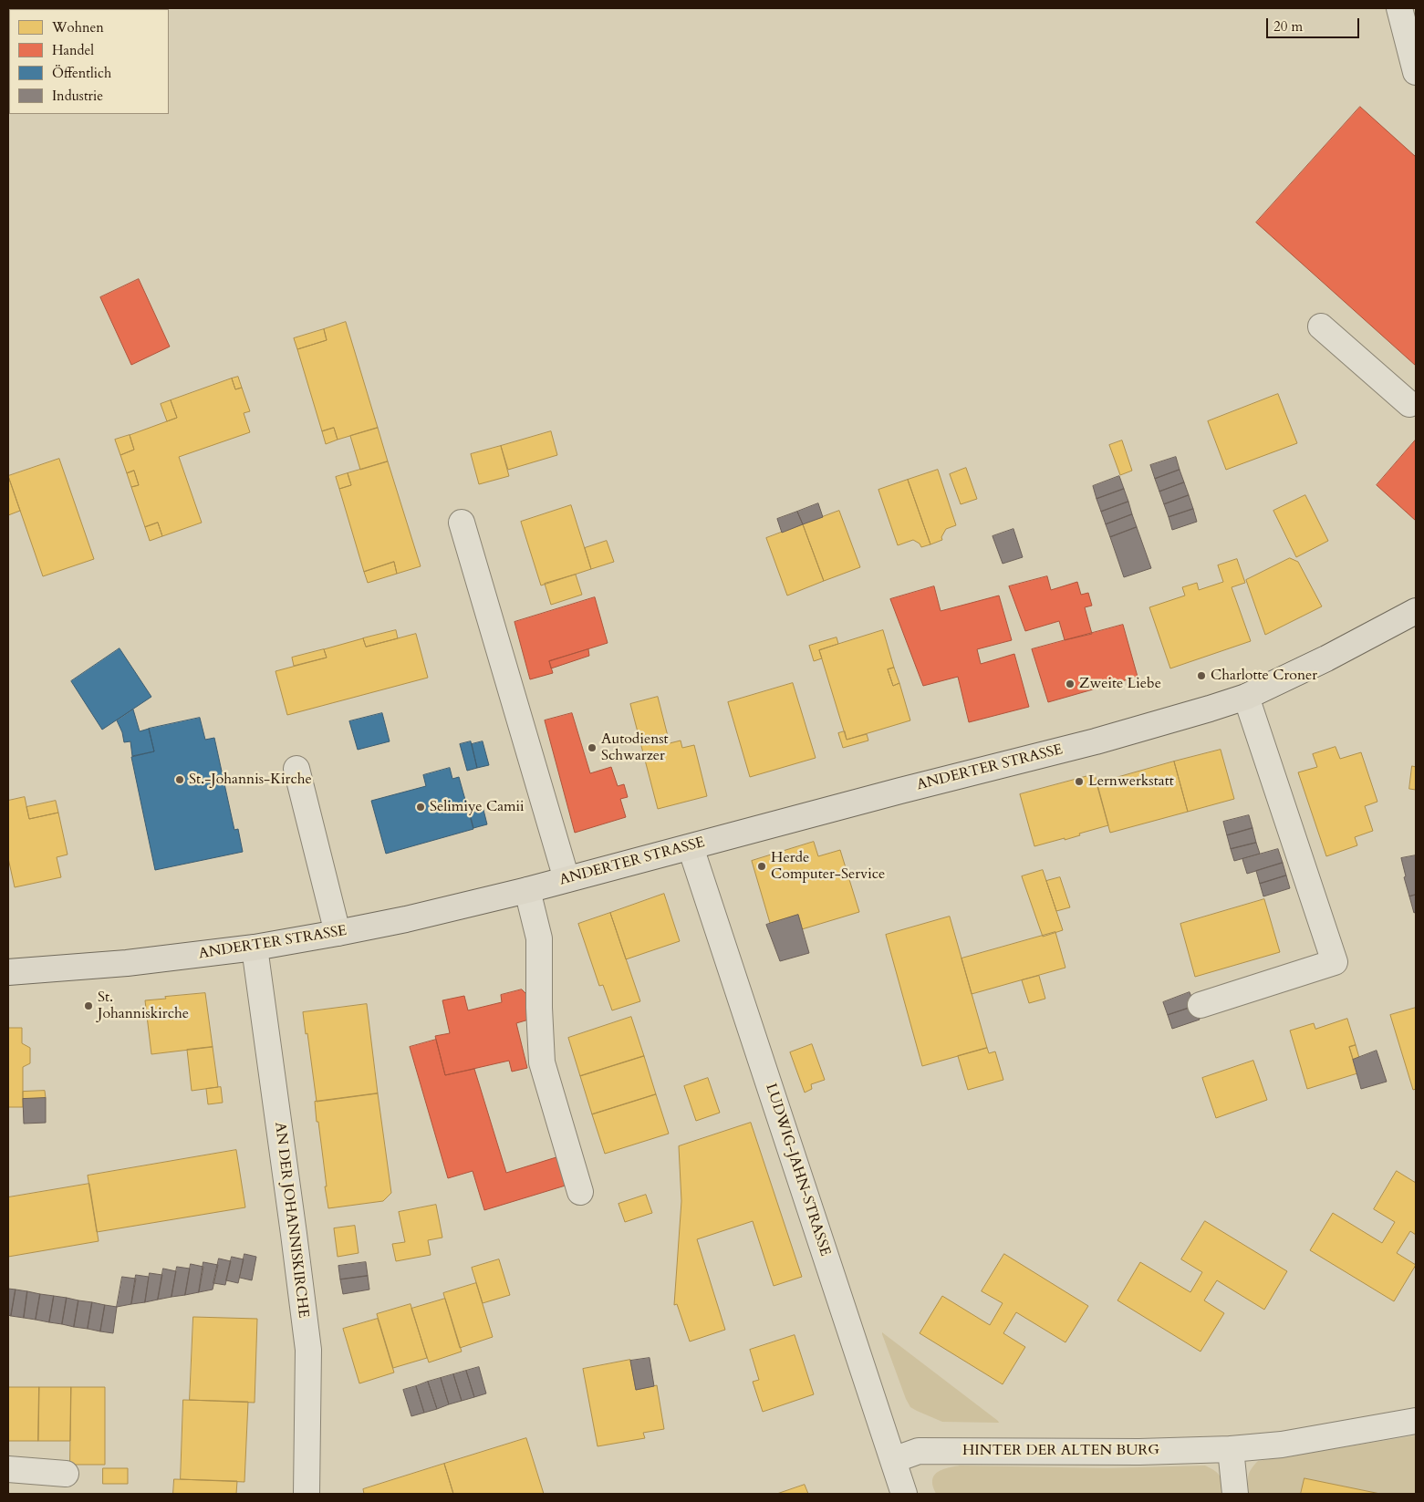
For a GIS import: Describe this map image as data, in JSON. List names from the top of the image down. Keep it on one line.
{"streets":{"main road":["ANDERTER STRASSE"],"street":["LUDWIG-JAHN-STRASSE","AN DER JOHANNISKIRCHE","HINTER DER ALTEN BURG"]},"crossings":[["ANDERTER STRASSE","LUDWIG-JAHN-STRASSE"],["ANDERTER STRASSE","AN DER JOHANNISKIRCHE"],["LUDWIG-JAHN-STRASSE","HINTER DER ALTEN BURG"]],"places":["Charlotte Croner","Zweite Liebe","Autodienst Schwarzer","St.-Johannis-Kirche","Lernwerkstatt","Selimiye Camii","Herde Computer-Service","St. Johanniskirche"],"legend":["Wohnen","Handel","Öffentlich","Industrie"],"scale_bar":"20 m"}
